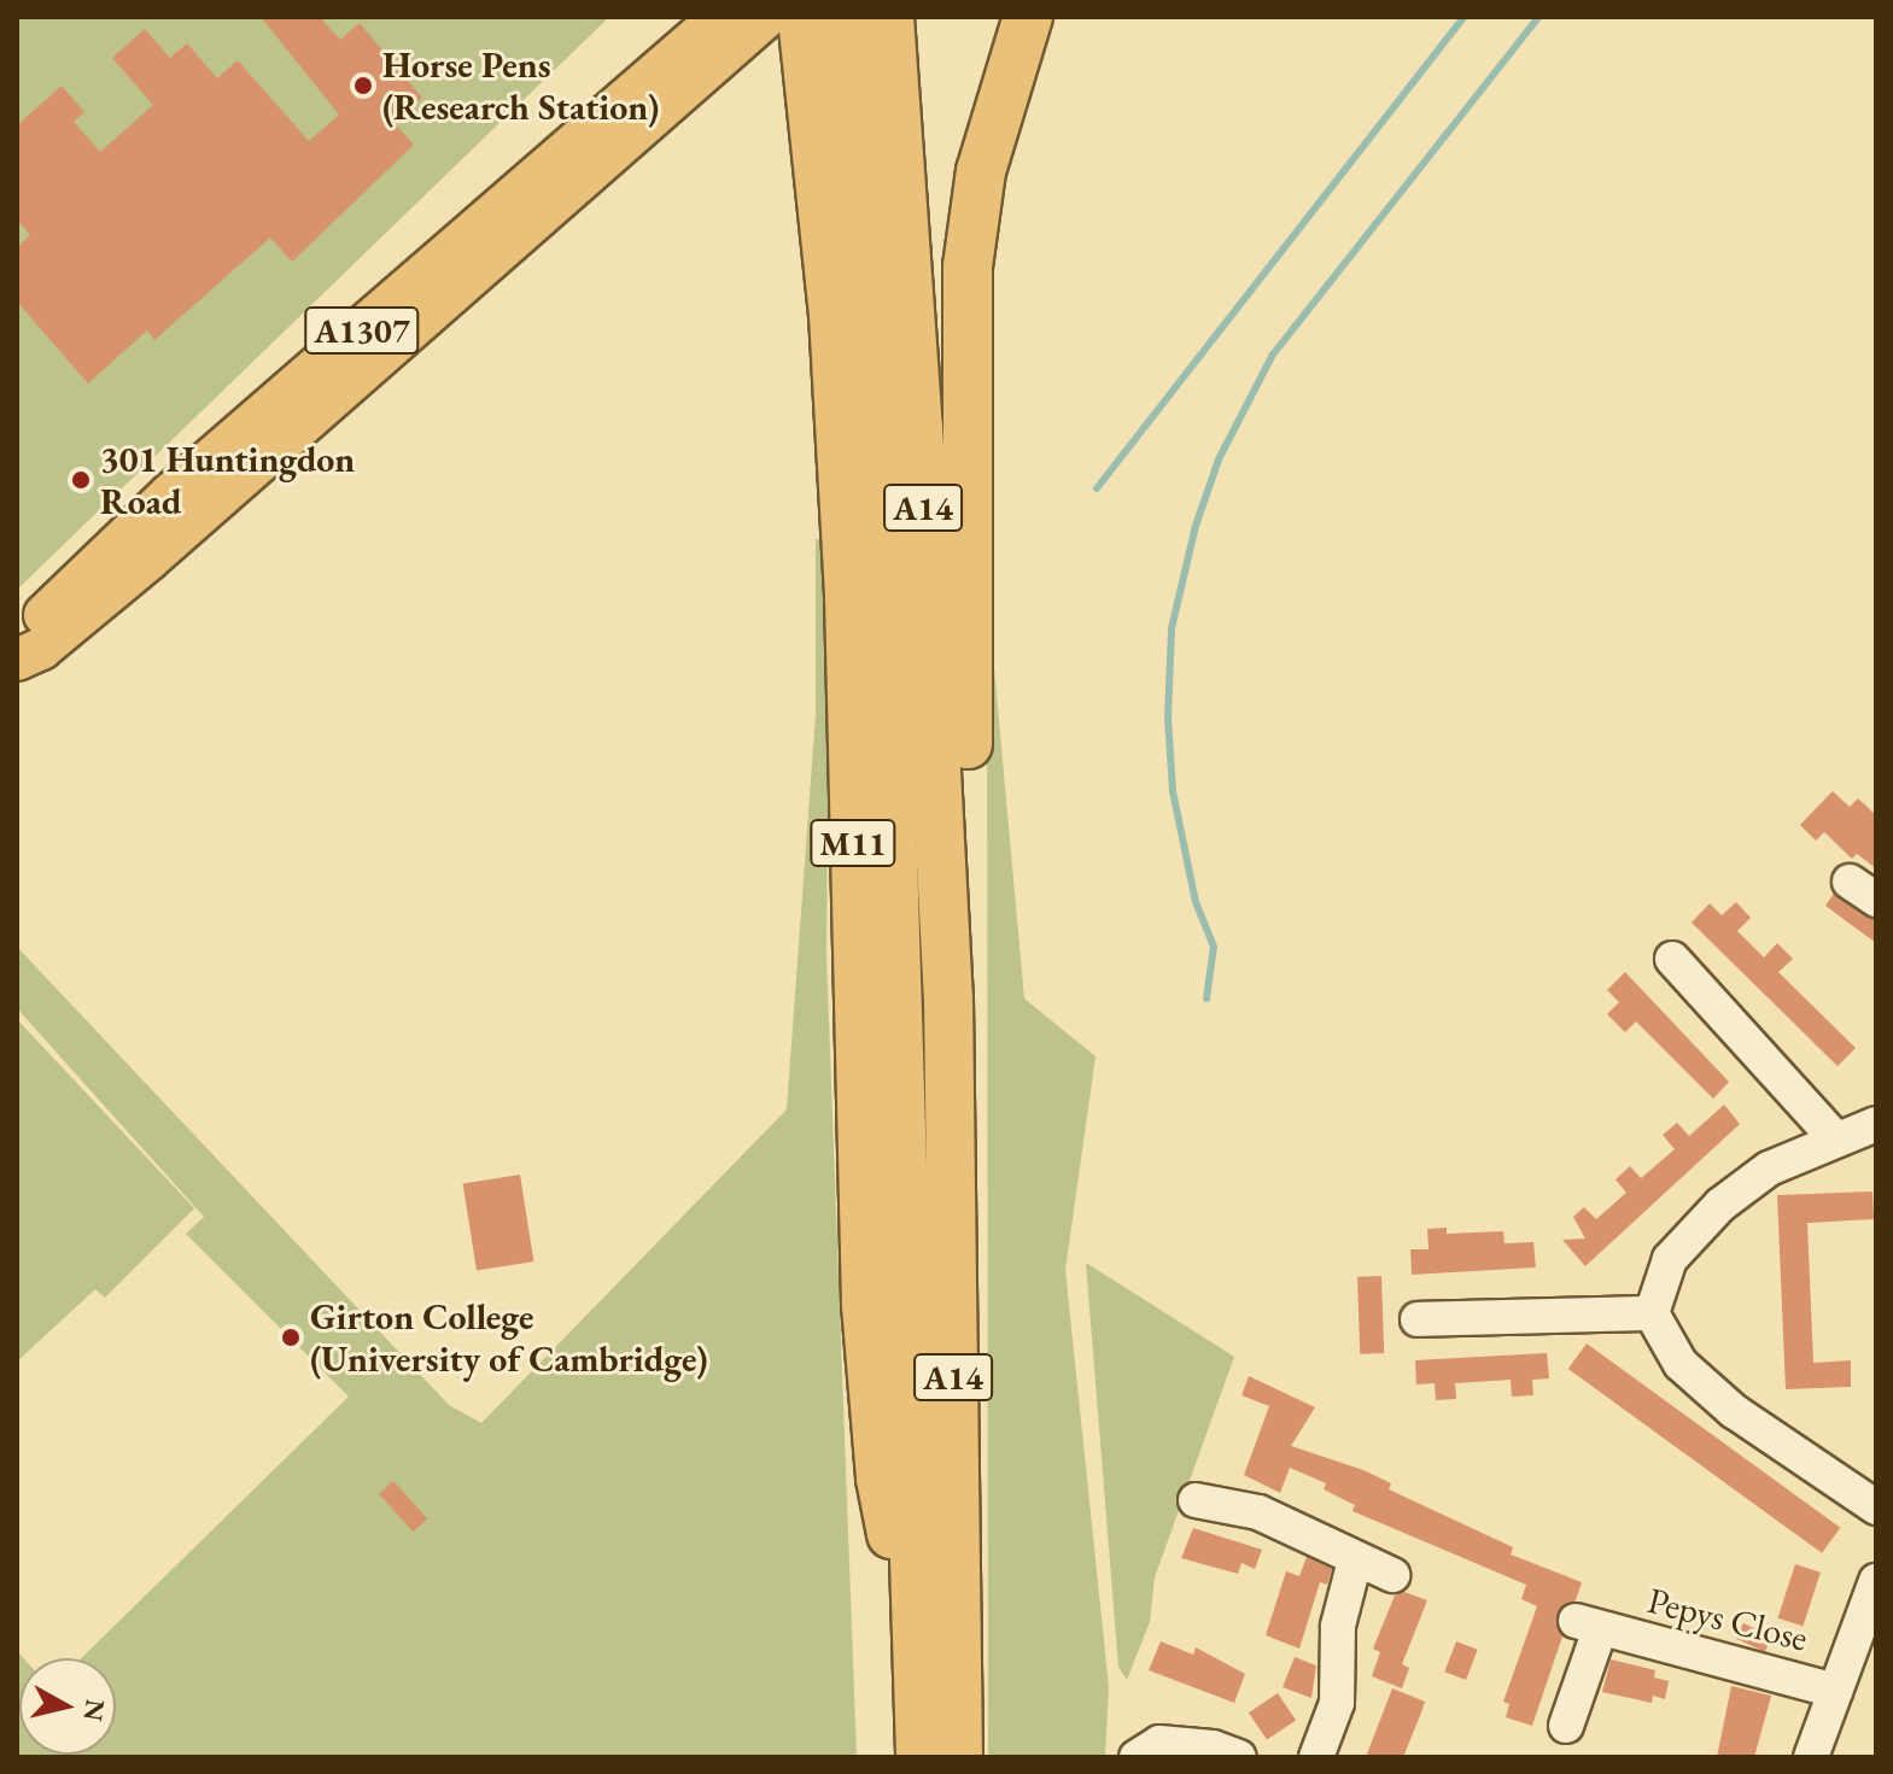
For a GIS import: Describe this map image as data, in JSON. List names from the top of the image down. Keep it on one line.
{"streets":{"highway":["A14","M11"],"main road":["A1307"],"street":["Pepys Close"]},"crossings":[["A14","M11"]],"places":["Horse Pens (Research Station)","301 Huntingdon Road","Girton College (University of Cambridge)"],"north":"right"}
